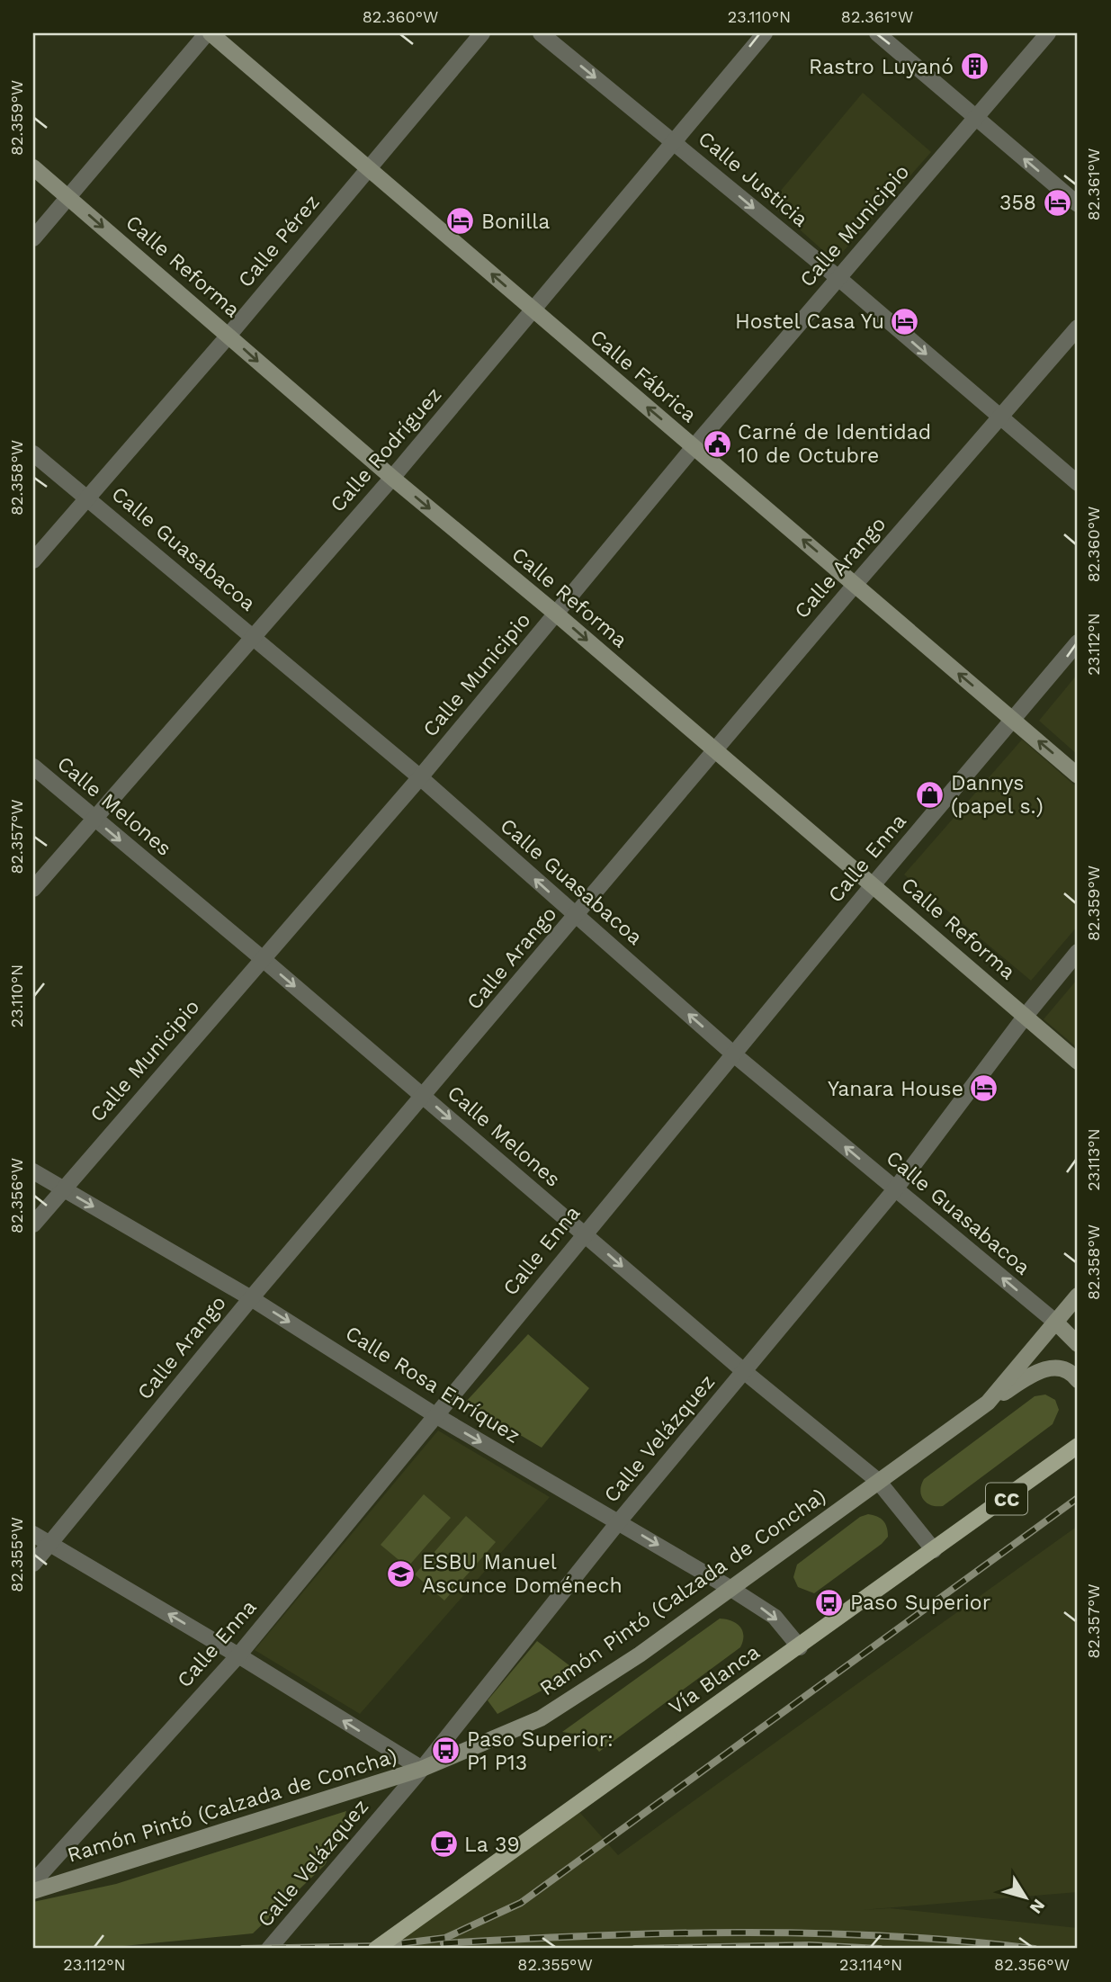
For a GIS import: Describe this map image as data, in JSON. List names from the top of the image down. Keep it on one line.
{"streets":{"main road":["CC","Vía Blanca"],"street":["Calle Justicia","Calle Municipio","Calle Pérez","Calle Reforma","Calle Fábrica","Calle Rodríguez","Calle Guasabacoa","Calle Arango","Calle Melones","Calle Enna","Calle Rosa Enríquez","Calle Velázquez","Ramón Pintó (Calzada de Concha)"]},"crossings":[["Calle Justicia","Calle Municipio"],["Calle Justicia","Calle Rodríguez"],["Calle Justicia","Calle Arango"],["Calle Municipio","Calle Reforma"],["Calle Municipio","Calle Fábrica"],["Calle Municipio","Calle Guasabacoa"],["Calle Municipio","Calle Melones"],["Calle Municipio","Calle Rosa Enríquez"],["Calle Pérez","Calle Reforma"],["Calle Pérez","Calle Fábrica"],["Calle Pérez","Calle Guasabacoa"],["Calle Reforma","Calle Rodríguez"],["Calle Reforma","Calle Arango"],["Calle Reforma","Calle Enna"],["Calle Reforma","Calle Velázquez"],["Calle Fábrica","Calle Rodríguez"],["Calle Fábrica","Calle Arango"],["Calle Fábrica","Calle Enna"],["Calle Rodríguez","Calle Guasabacoa"],["Calle Rodríguez","Calle Melones"],["Calle Guasabacoa","Calle Arango"],["Calle Guasabacoa","Calle Enna"],["Calle Guasabacoa","Calle Velázquez"],["Calle Guasabacoa","Ramón Pintó (Calzada de Concha)"],["Calle Arango","Calle Melones"],["Calle Arango","Calle Rosa Enríquez"],["Calle Melones","Calle Enna"],["Calle Melones","Calle Velázquez"],["Calle Melones","Ramón Pintó (Calzada de Concha)"],["Calle Melones","Vía Blanca"],["Calle Enna","Calle Rosa Enríquez"],["Calle Rosa Enríquez","Calle Velázquez"],["Calle Rosa Enríquez","Ramón Pintó (Calzada de Concha)"],["Calle Rosa Enríquez","Vía Blanca"],["Calle Velázquez","Ramón Pintó (Calzada de Concha)"]],"one_way":["Calle Justicia","Calle Reforma","Calle Fábrica","Calle Guasabacoa","Calle Melones","Calle Rosa Enríquez"],"places":{"building":["Rastro Luyanó"],"hotel":["358","Bonilla","Hostel Casa Yu","Yanara House"],"public building":["Carné de Identidad 10 de Octubre"],"shop":["Dannys (papel s.)"],"school or university":["ESBU Manuel Ascunce Doménech"],"bus stop":["Paso Superior","Paso Superior: P1 P13"],"cafe":["La 39"]},"north":"bottom right","coordinates":["82.360°W","23.110°N","82.361°W","82.359°W","82.358°W","23.112°N","82.357°W","23.113°N","82.356°W","82.355°W","23.114°N"]}
